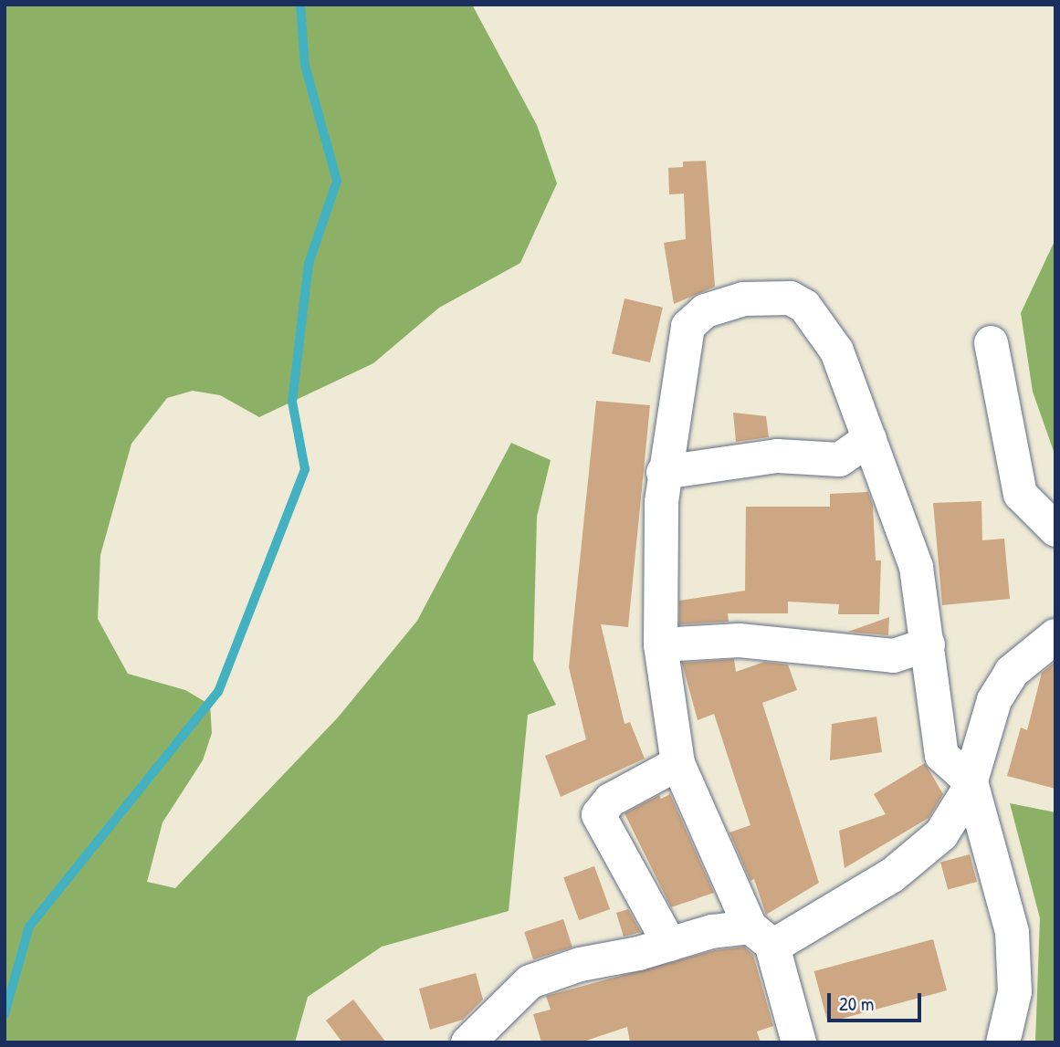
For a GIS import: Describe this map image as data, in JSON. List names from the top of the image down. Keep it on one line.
{"scale_bar":"20 m"}
